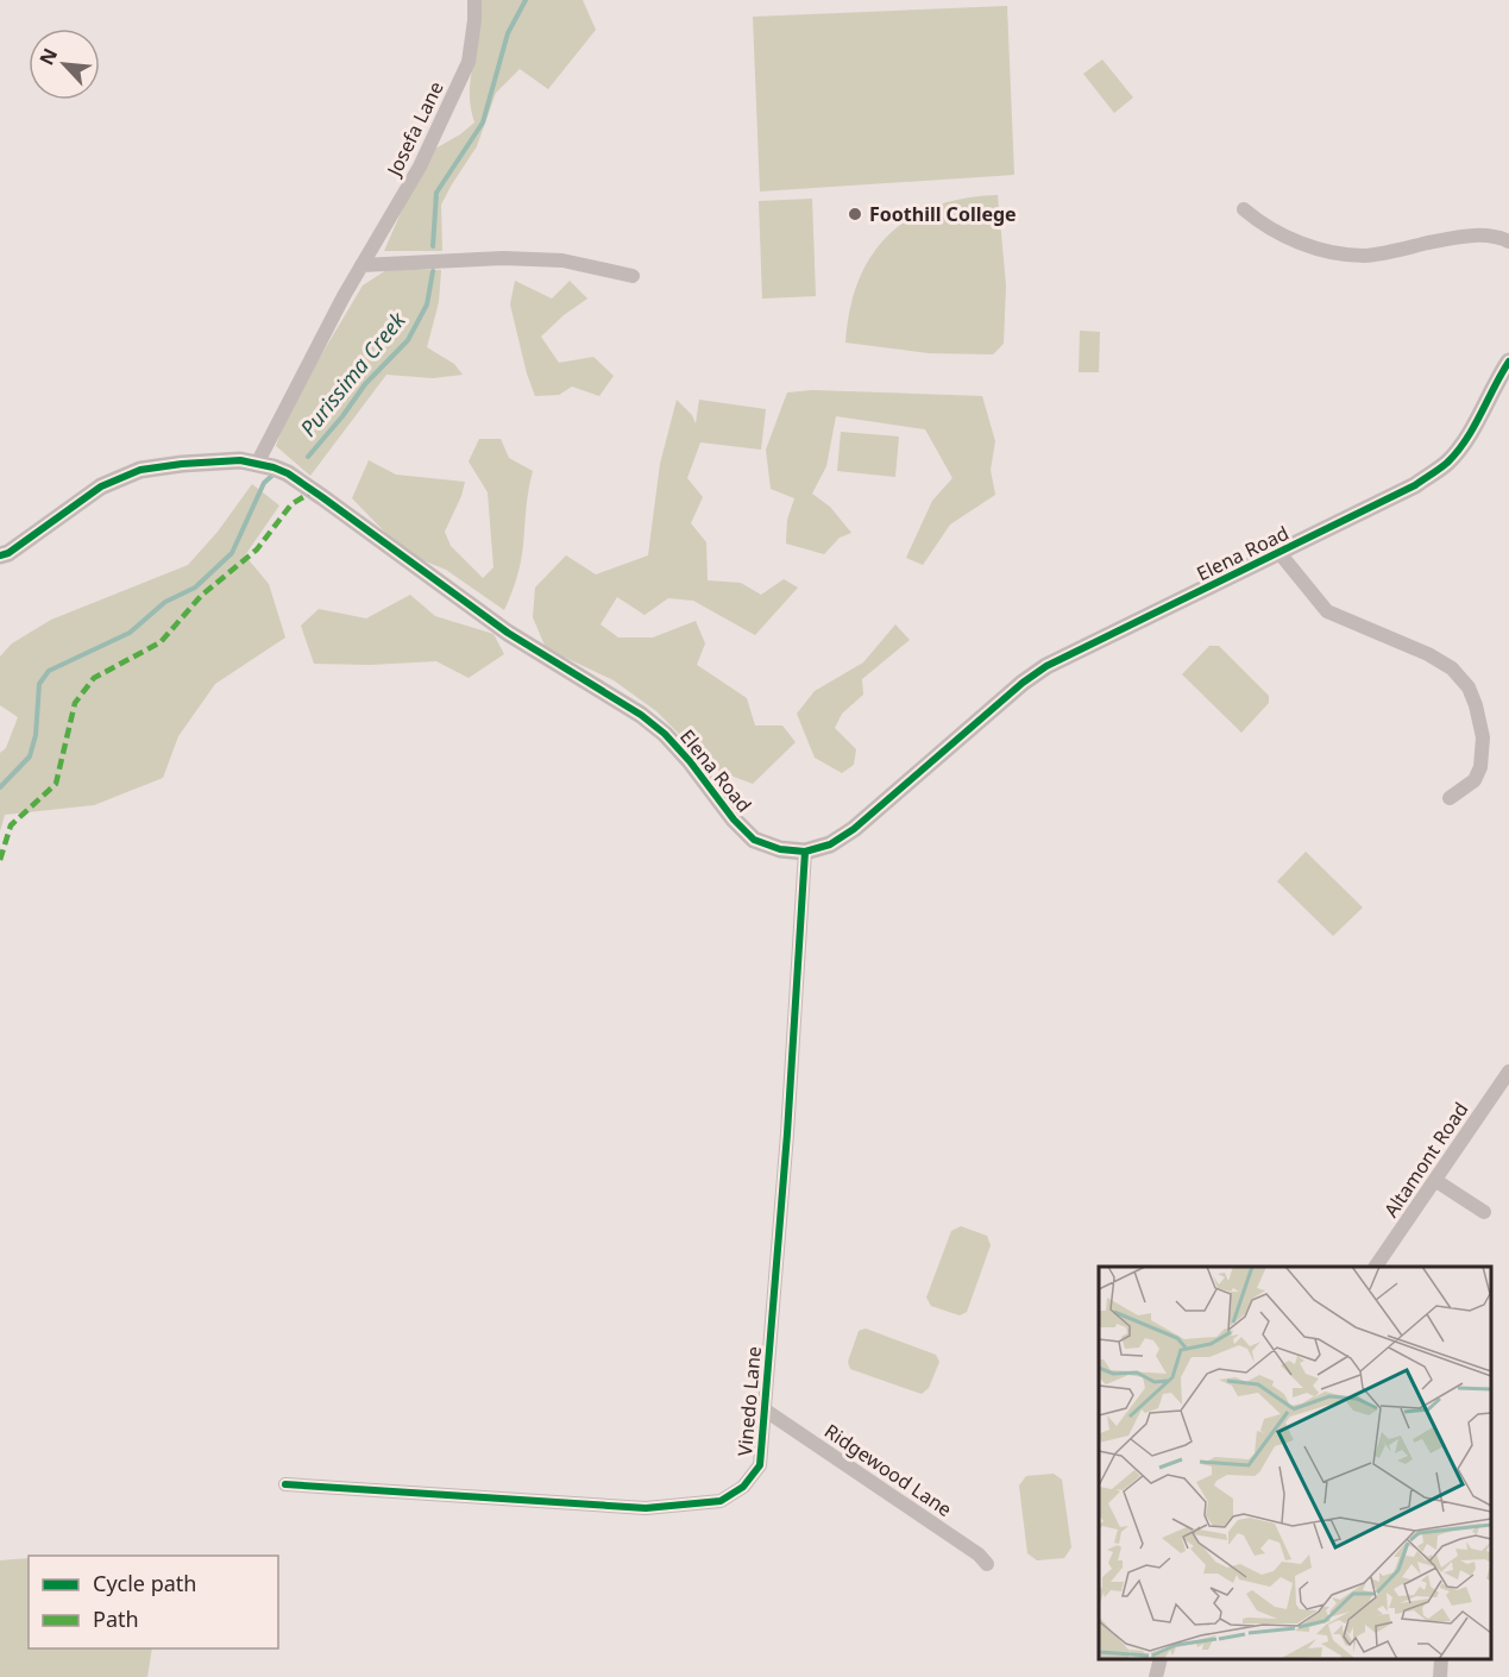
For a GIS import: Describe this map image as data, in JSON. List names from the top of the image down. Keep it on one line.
{"streets":{"street":["Josefa Lane","Elena Road","Altamont Road","Vinedo Lane","Ridgewood Lane"]},"crossings":[["Josefa Lane","Elena Road"],["Elena Road","Vinedo Lane"],["Vinedo Lane","Ridgewood Lane"]],"water":["Purissima Creek"],"places":["Foothill College"],"legend":["Cycle path","Path"],"north":"top left"}
